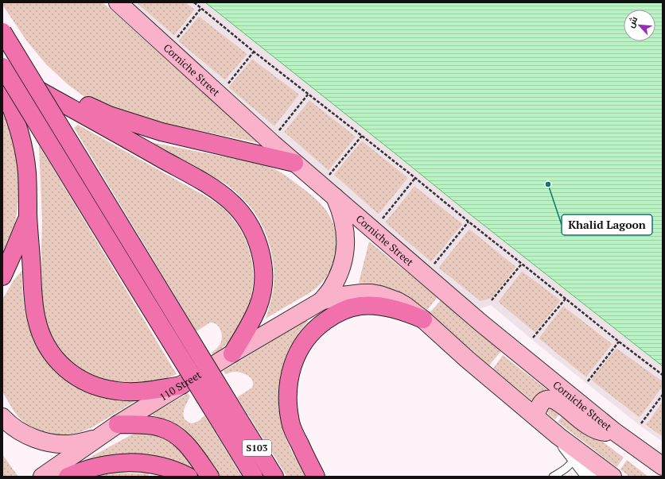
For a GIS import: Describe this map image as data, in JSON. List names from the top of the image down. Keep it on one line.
{"streets":{"main road":["Corniche Street","110 Street","S103"]},"places":["Khalid Lagoon"],"north":"top left"}
